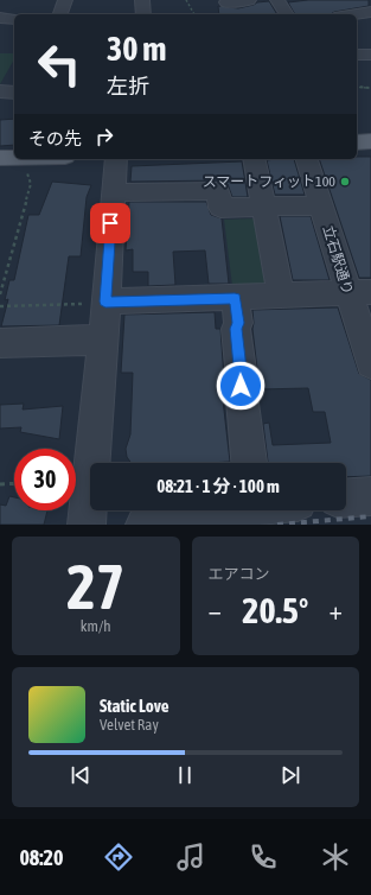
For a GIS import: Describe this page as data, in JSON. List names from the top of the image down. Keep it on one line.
{"streets":{"street":["立石駅通り"]},"places":["スマートフィット100"],"page":{"turn":["30 m","左折"],"then":"その先","limit":"30","trip":"08:21 · 1 分 · 100 m","tile":[["27","km/h"],"エアコン"],"heat":["−","20.5°","+"],"song":["Static Love","Velvet Ray"],"tabs":"08:20"}}
